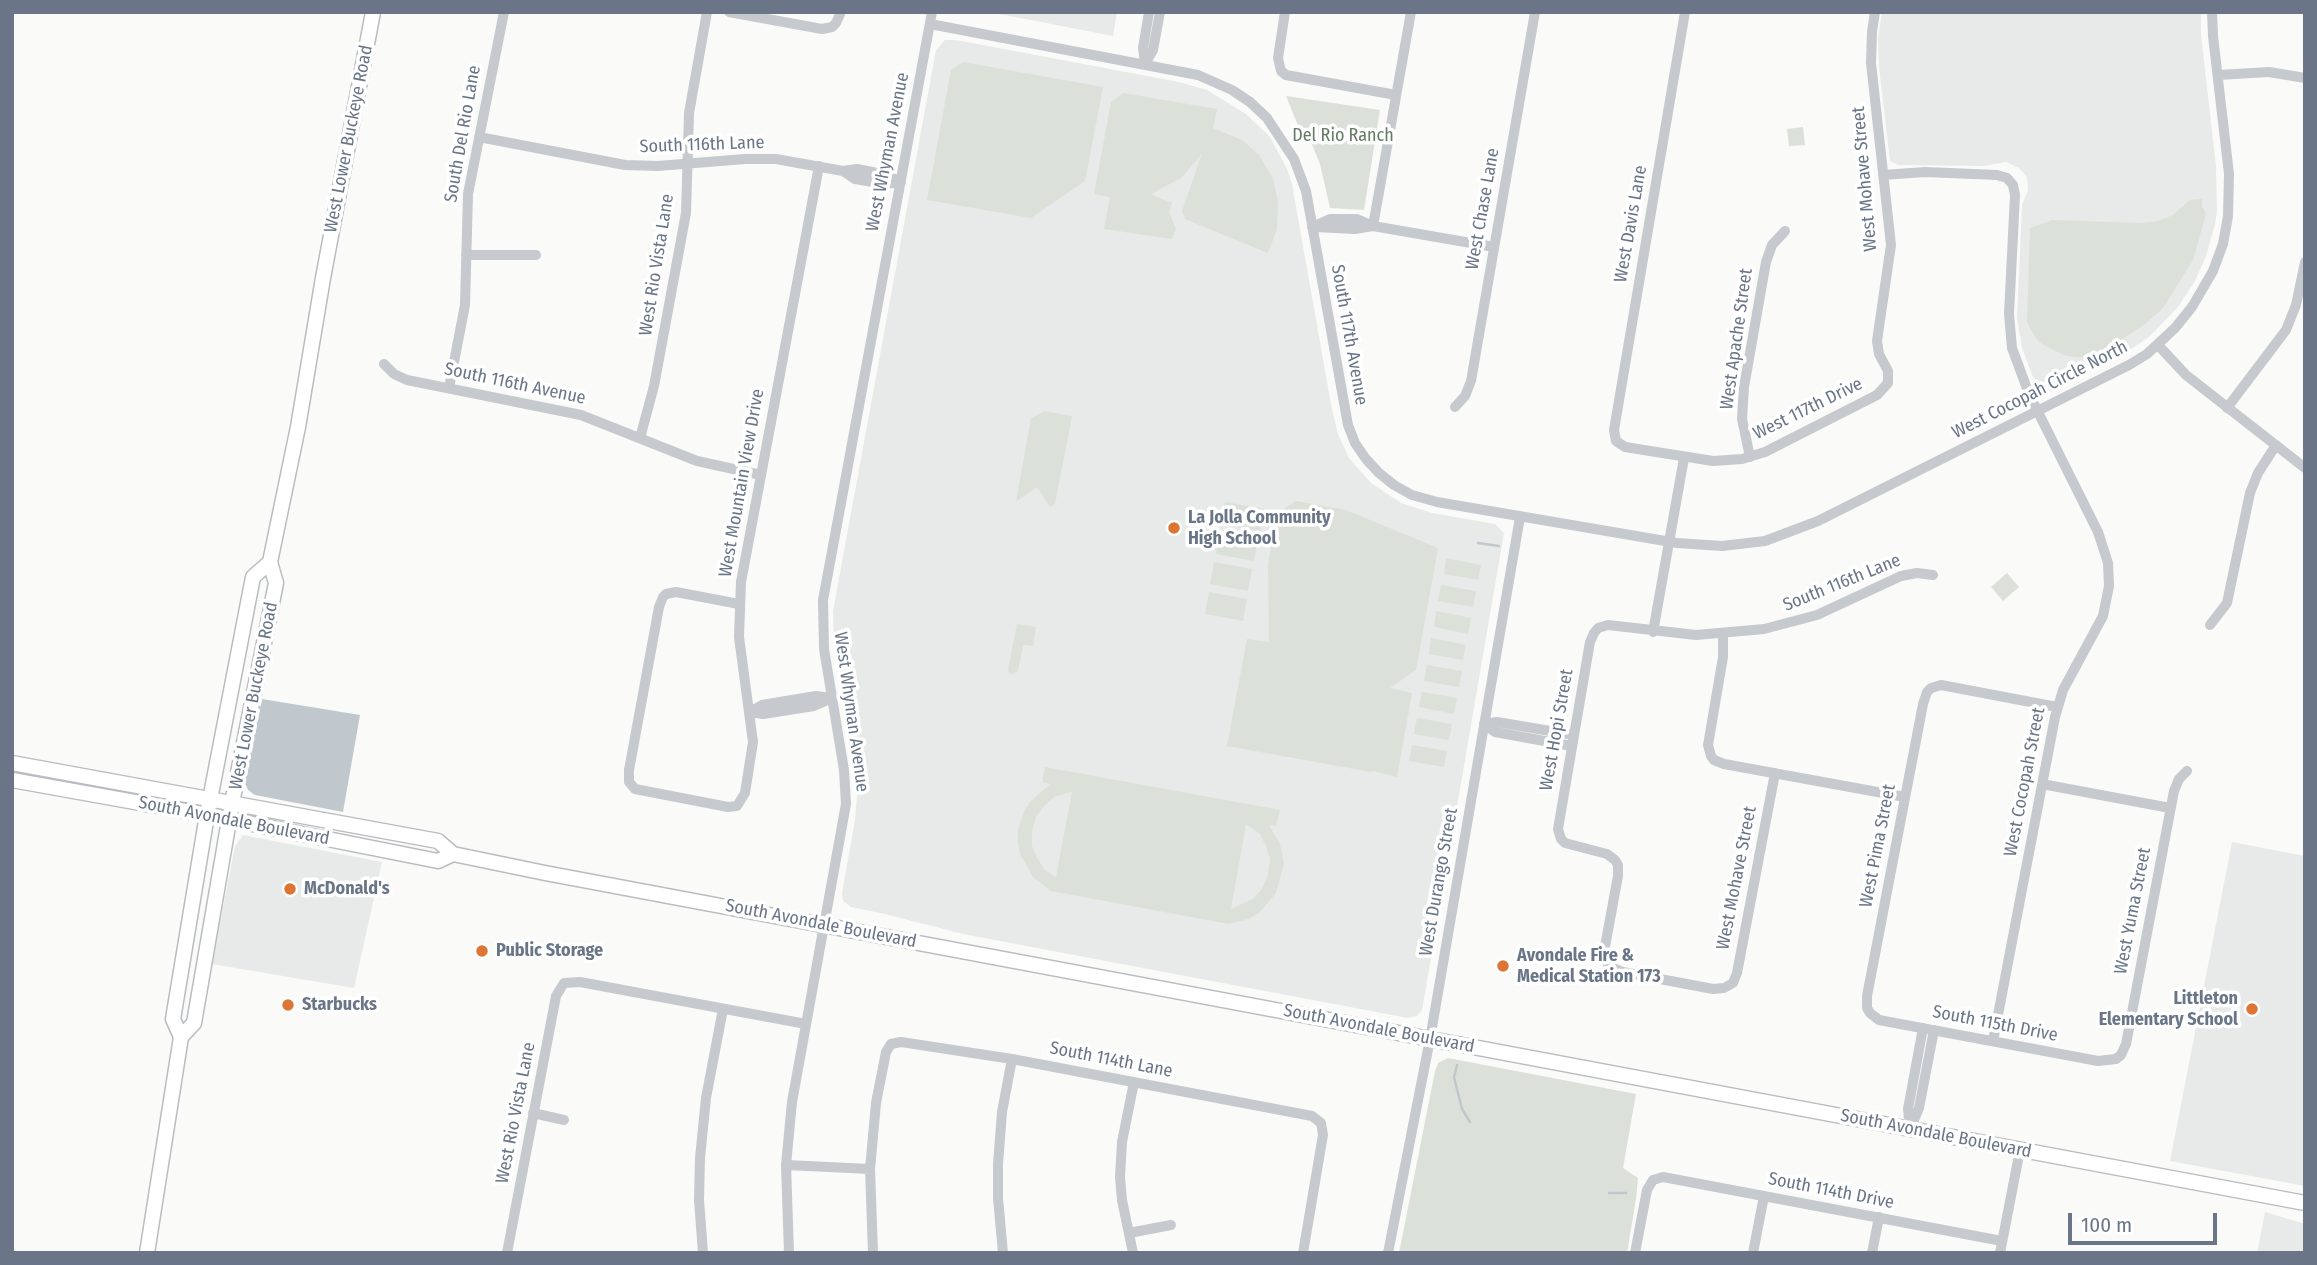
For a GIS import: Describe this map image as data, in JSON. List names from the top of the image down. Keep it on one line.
{"streets":{"main road":["West Lower Buckeye Road","South Avondale Boulevard"],"street":["South Del Rio Lane","South 116th Lane","West Whyman Avenue","West Mohave Street","West Chase Lane","West Davis Lane","West Rio Vista Lane","South 117th Avenue","West Apache Street","South 116th Avenue","West Cocopah Circle North","West 117th Drive","West Mountain View Drive","West Hopi Street","West Cocopah Street","West Pima Street","West Durango Street","West Yuma Street","South 115th Drive","South 114th Lane","South 114th Drive"]},"crossings":[["South Del Rio Lane","South 116th Lane"],["South Del Rio Lane","South 116th Avenue"],["West Lower Buckeye Road","South Avondale Boulevard"],["South 116th Lane","West Whyman Avenue"],["South 116th Lane","West Rio Vista Lane"],["South 116th Lane","West Mountain View Drive"],["South 116th Lane","West Hopi Street"],["West Whyman Avenue","South 117th Avenue"],["West Whyman Avenue","South Avondale Boulevard"],["West Mohave Street","West 117th Drive"],["West Mohave Street","West Hopi Street"],["West Mohave Street","West Cocopah Street"],["West Davis Lane","West 117th Drive"],["West Rio Vista Lane","South 116th Avenue"],["South 117th Avenue","West Cocopah Circle North"],["South 117th Avenue","West Durango Street"],["West Apache Street","West 117th Drive"],["South 116th Avenue","West Mountain View Drive"],["West Cocopah Circle North","West Cocopah Street"],["West Cocopah Street","West Pima Street"],["West Cocopah Street","South 115th Drive"],["South Avondale Boulevard","West Durango Street"],["West Pima Street","South 115th Drive"],["West Yuma Street","South 115th Drive"]],"parks":["Del Rio Ranch"],"places":["La Jolla Community High School","McDonald's","Public Storage","Avondale Fire & Medical Station 173","Starbucks","Littleton Elementary School"],"scale_bar":"100 m"}
